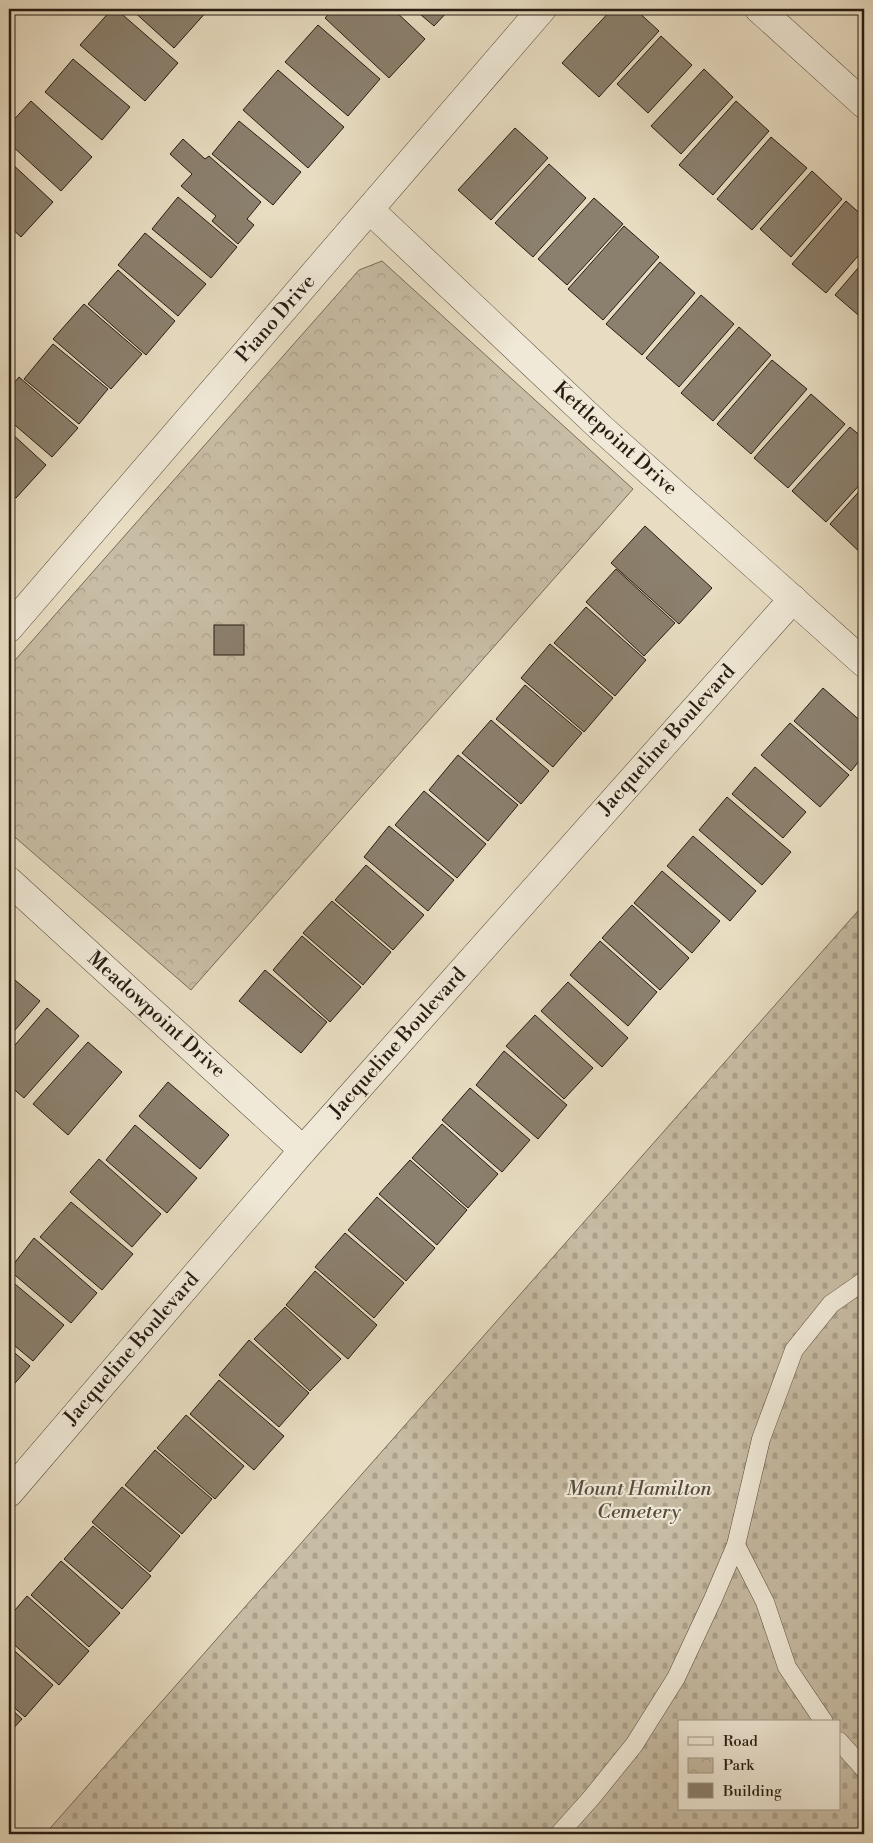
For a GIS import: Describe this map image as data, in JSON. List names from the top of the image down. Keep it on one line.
{"streets":{"street":["Piano Drive","Kettlepoint Drive","Jacqueline Boulevard","Meadowpoint Drive"]},"crossings":[["Piano Drive","Kettlepoint Drive"],["Kettlepoint Drive","Jacqueline Boulevard"],["Jacqueline Boulevard","Meadowpoint Drive"]],"parks":["Mount Hamilton Cemetery"],"legend":["Road","Park","Building"]}
